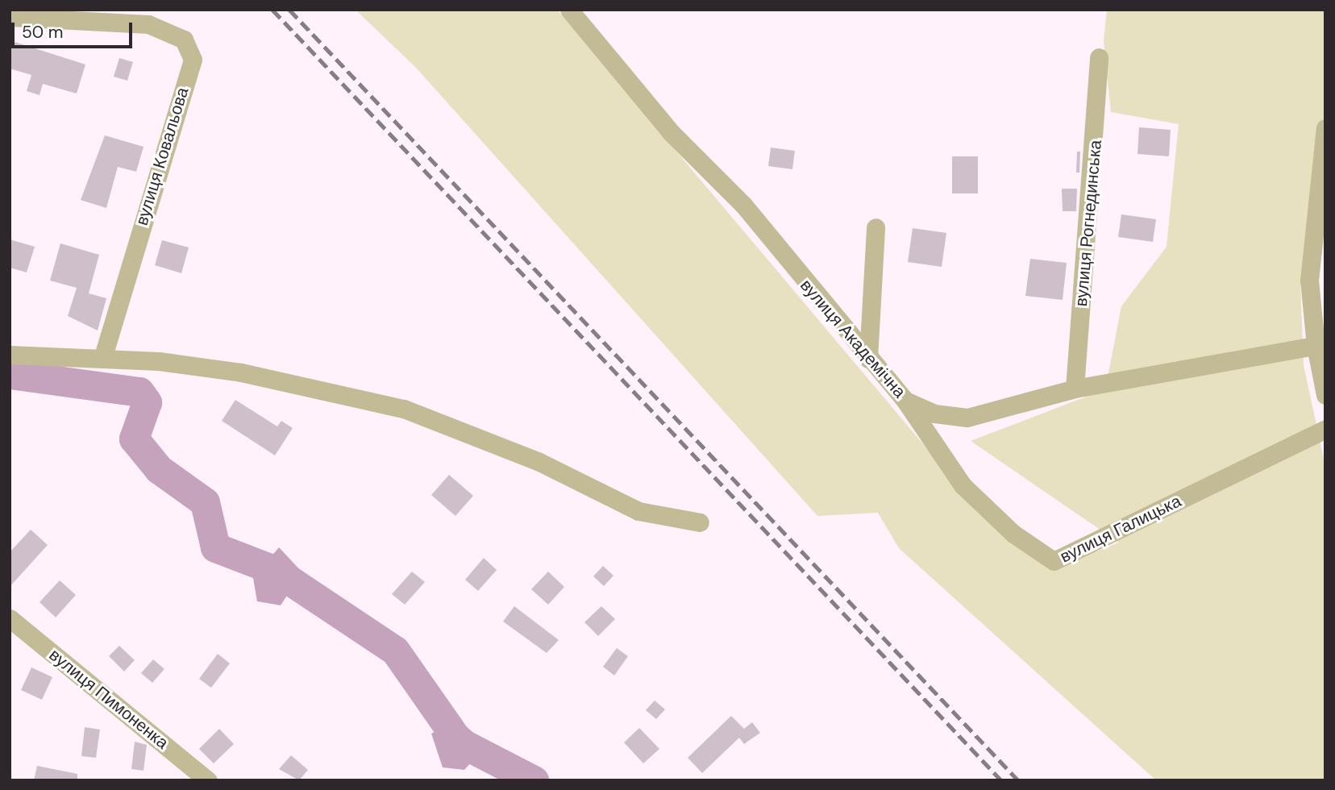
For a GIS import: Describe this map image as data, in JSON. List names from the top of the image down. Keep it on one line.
{"streets":{"street":["вулиця Ковальова","вулиця Рогнединська","вулиця Академічна","вулиця Галицька","вулиця Пимоненка"]},"crossings":[["вулиця Рогнединська","вулиця Академічна"],["вулиця Академічна","вулиця Галицька"]],"scale_bar":"50 m"}
